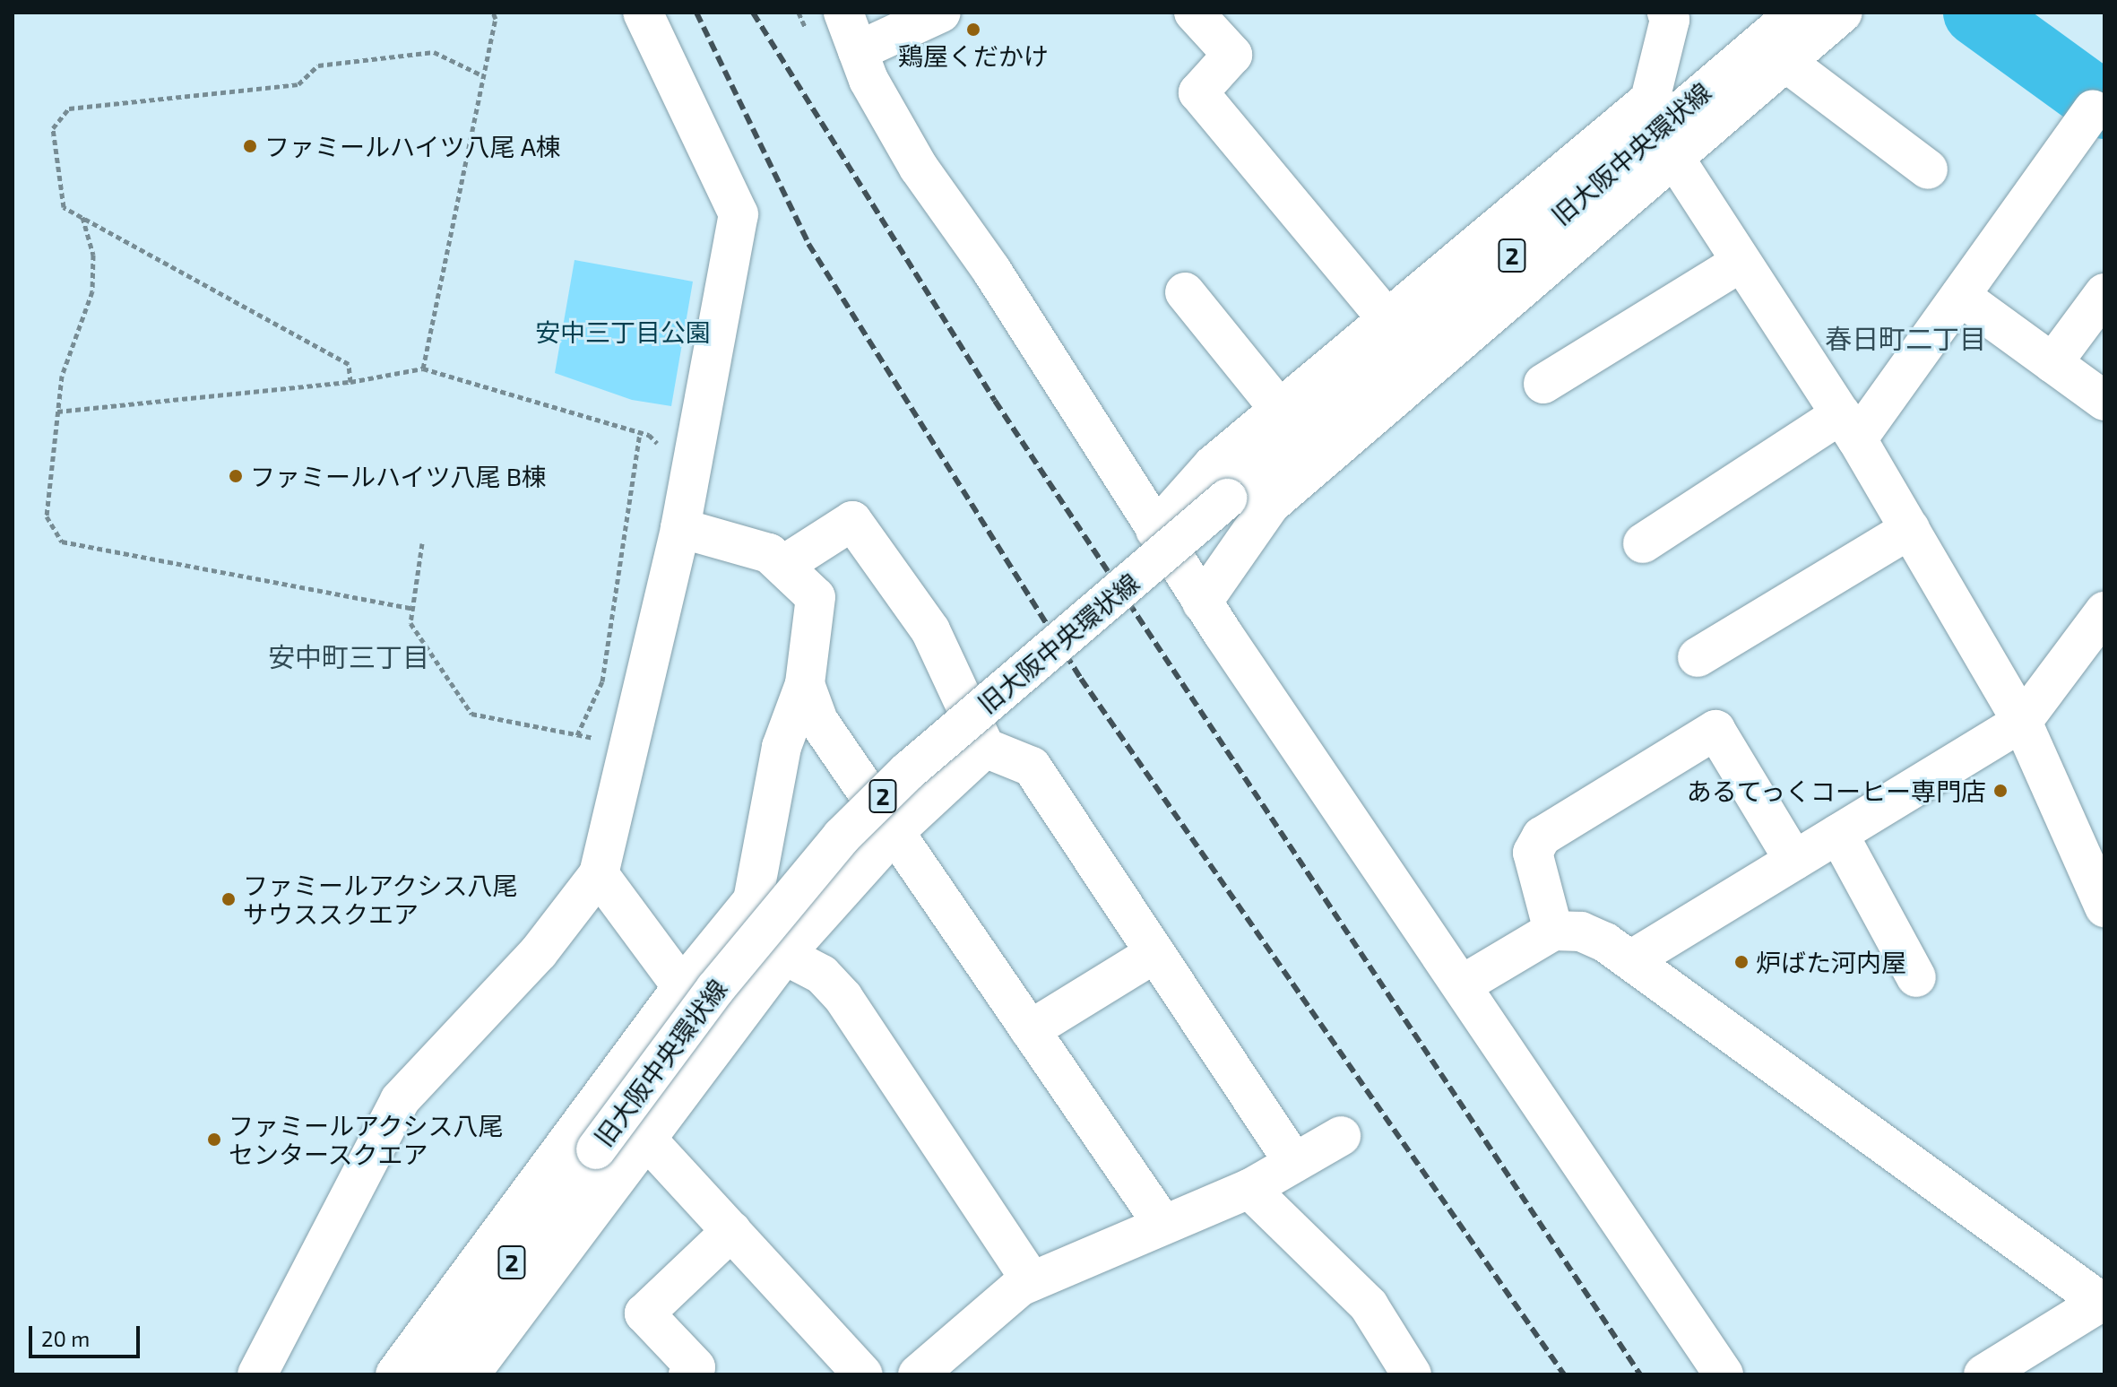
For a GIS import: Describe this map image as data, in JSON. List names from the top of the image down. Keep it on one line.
{"streets":{"street":["旧大阪中央環状線","2"]},"districts":["春日町二丁目","安中町三丁目"],"parks":["安中三丁目公園"],"places":["鶏屋くだかけ","ファミールハイツ八尾 A棟","ファミールハイツ八尾 B棟","あるてっくコーヒー専門店","ファミールアクシス八尾 サウススクエア","炉ばた河内屋","ファミールアクシス八尾 センタースクエア"],"scale_bar":"20 m"}
